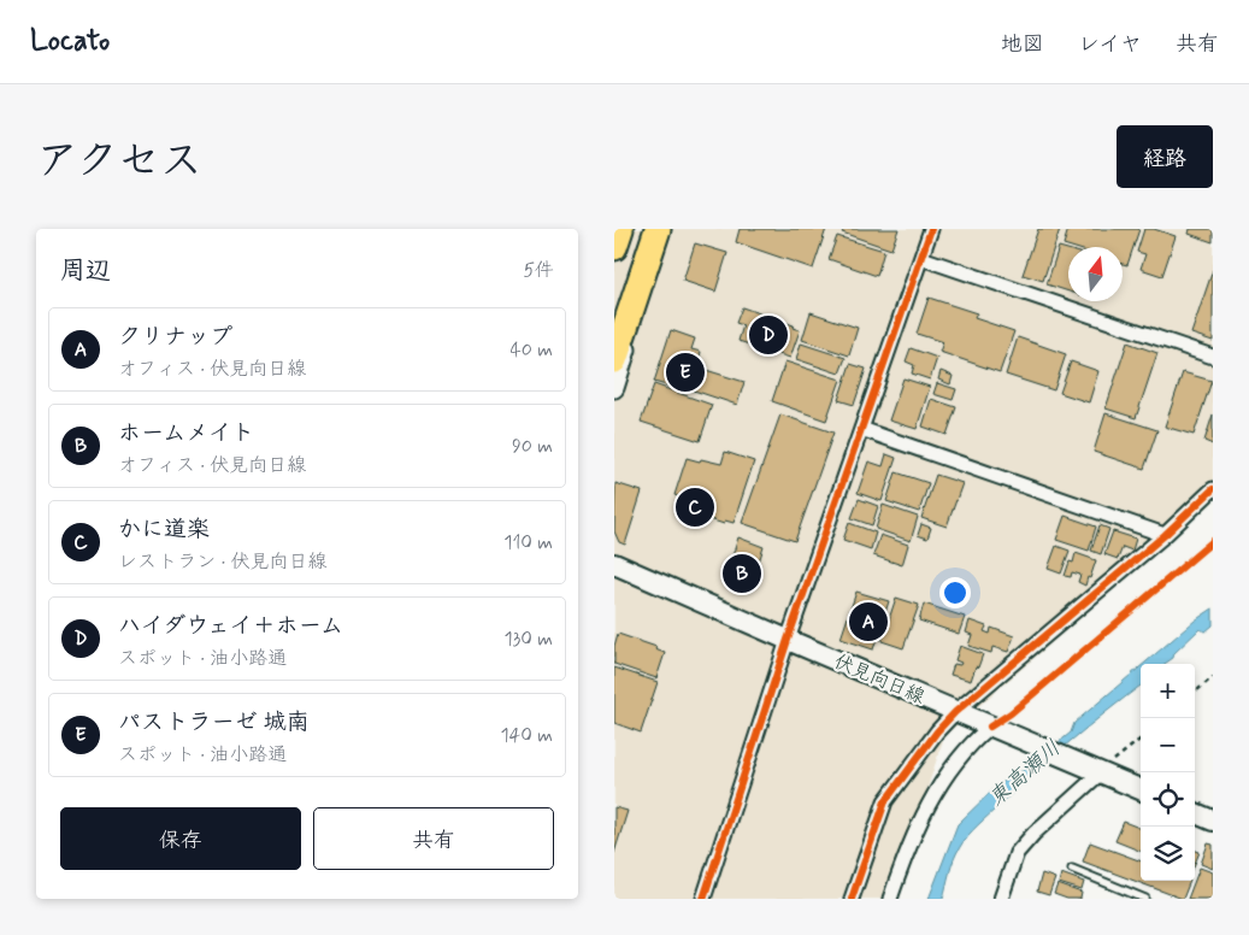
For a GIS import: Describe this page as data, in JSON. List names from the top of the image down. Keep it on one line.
{"streets":{"main road":["伏見向日線"]},"water":["東高瀬川"],"north":"top","page":{"header":"Locato","nav":["地図","レイヤ","共有"],"title":"アクセス","buttons":["経路",["保存","共有"]],"heading":["周辺","5件"],"list":[{"mark":"A","name":"クリナップ","note":"オフィス · 伏見向日線","value":"40 m"},{"mark":"B","name":"ホームメイト","note":"オフィス · 伏見向日線","value":"90 m"},{"mark":"C","name":"かに道楽","note":"レストラン · 伏見向日線","value":"110 m"},{"mark":"D","name":"ハイダウェイ＋ホーム","note":"スポット · 油小路通","value":"130 m"},{"mark":"E","name":"パストラーゼ 城南","note":"スポット · 油小路通","value":"140 m"}],"pins":["D","E","C","B","A"],"map_buttons":["+","−"]}}
